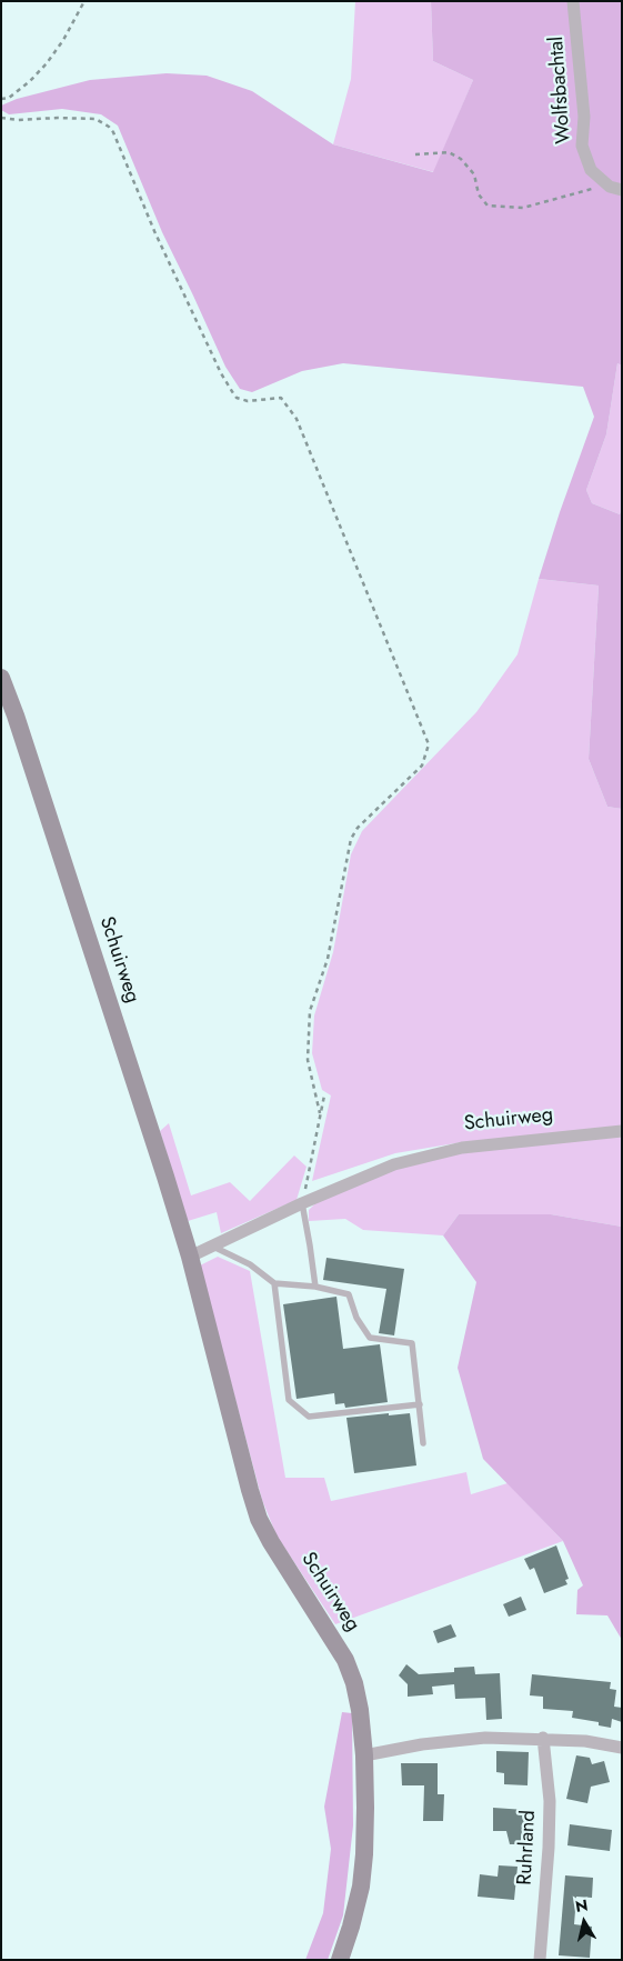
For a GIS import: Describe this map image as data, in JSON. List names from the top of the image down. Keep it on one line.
{"streets":{"main road":["Schuirweg"],"street":["Wolfsbachtal","Ruhrland"]},"north":"top"}
